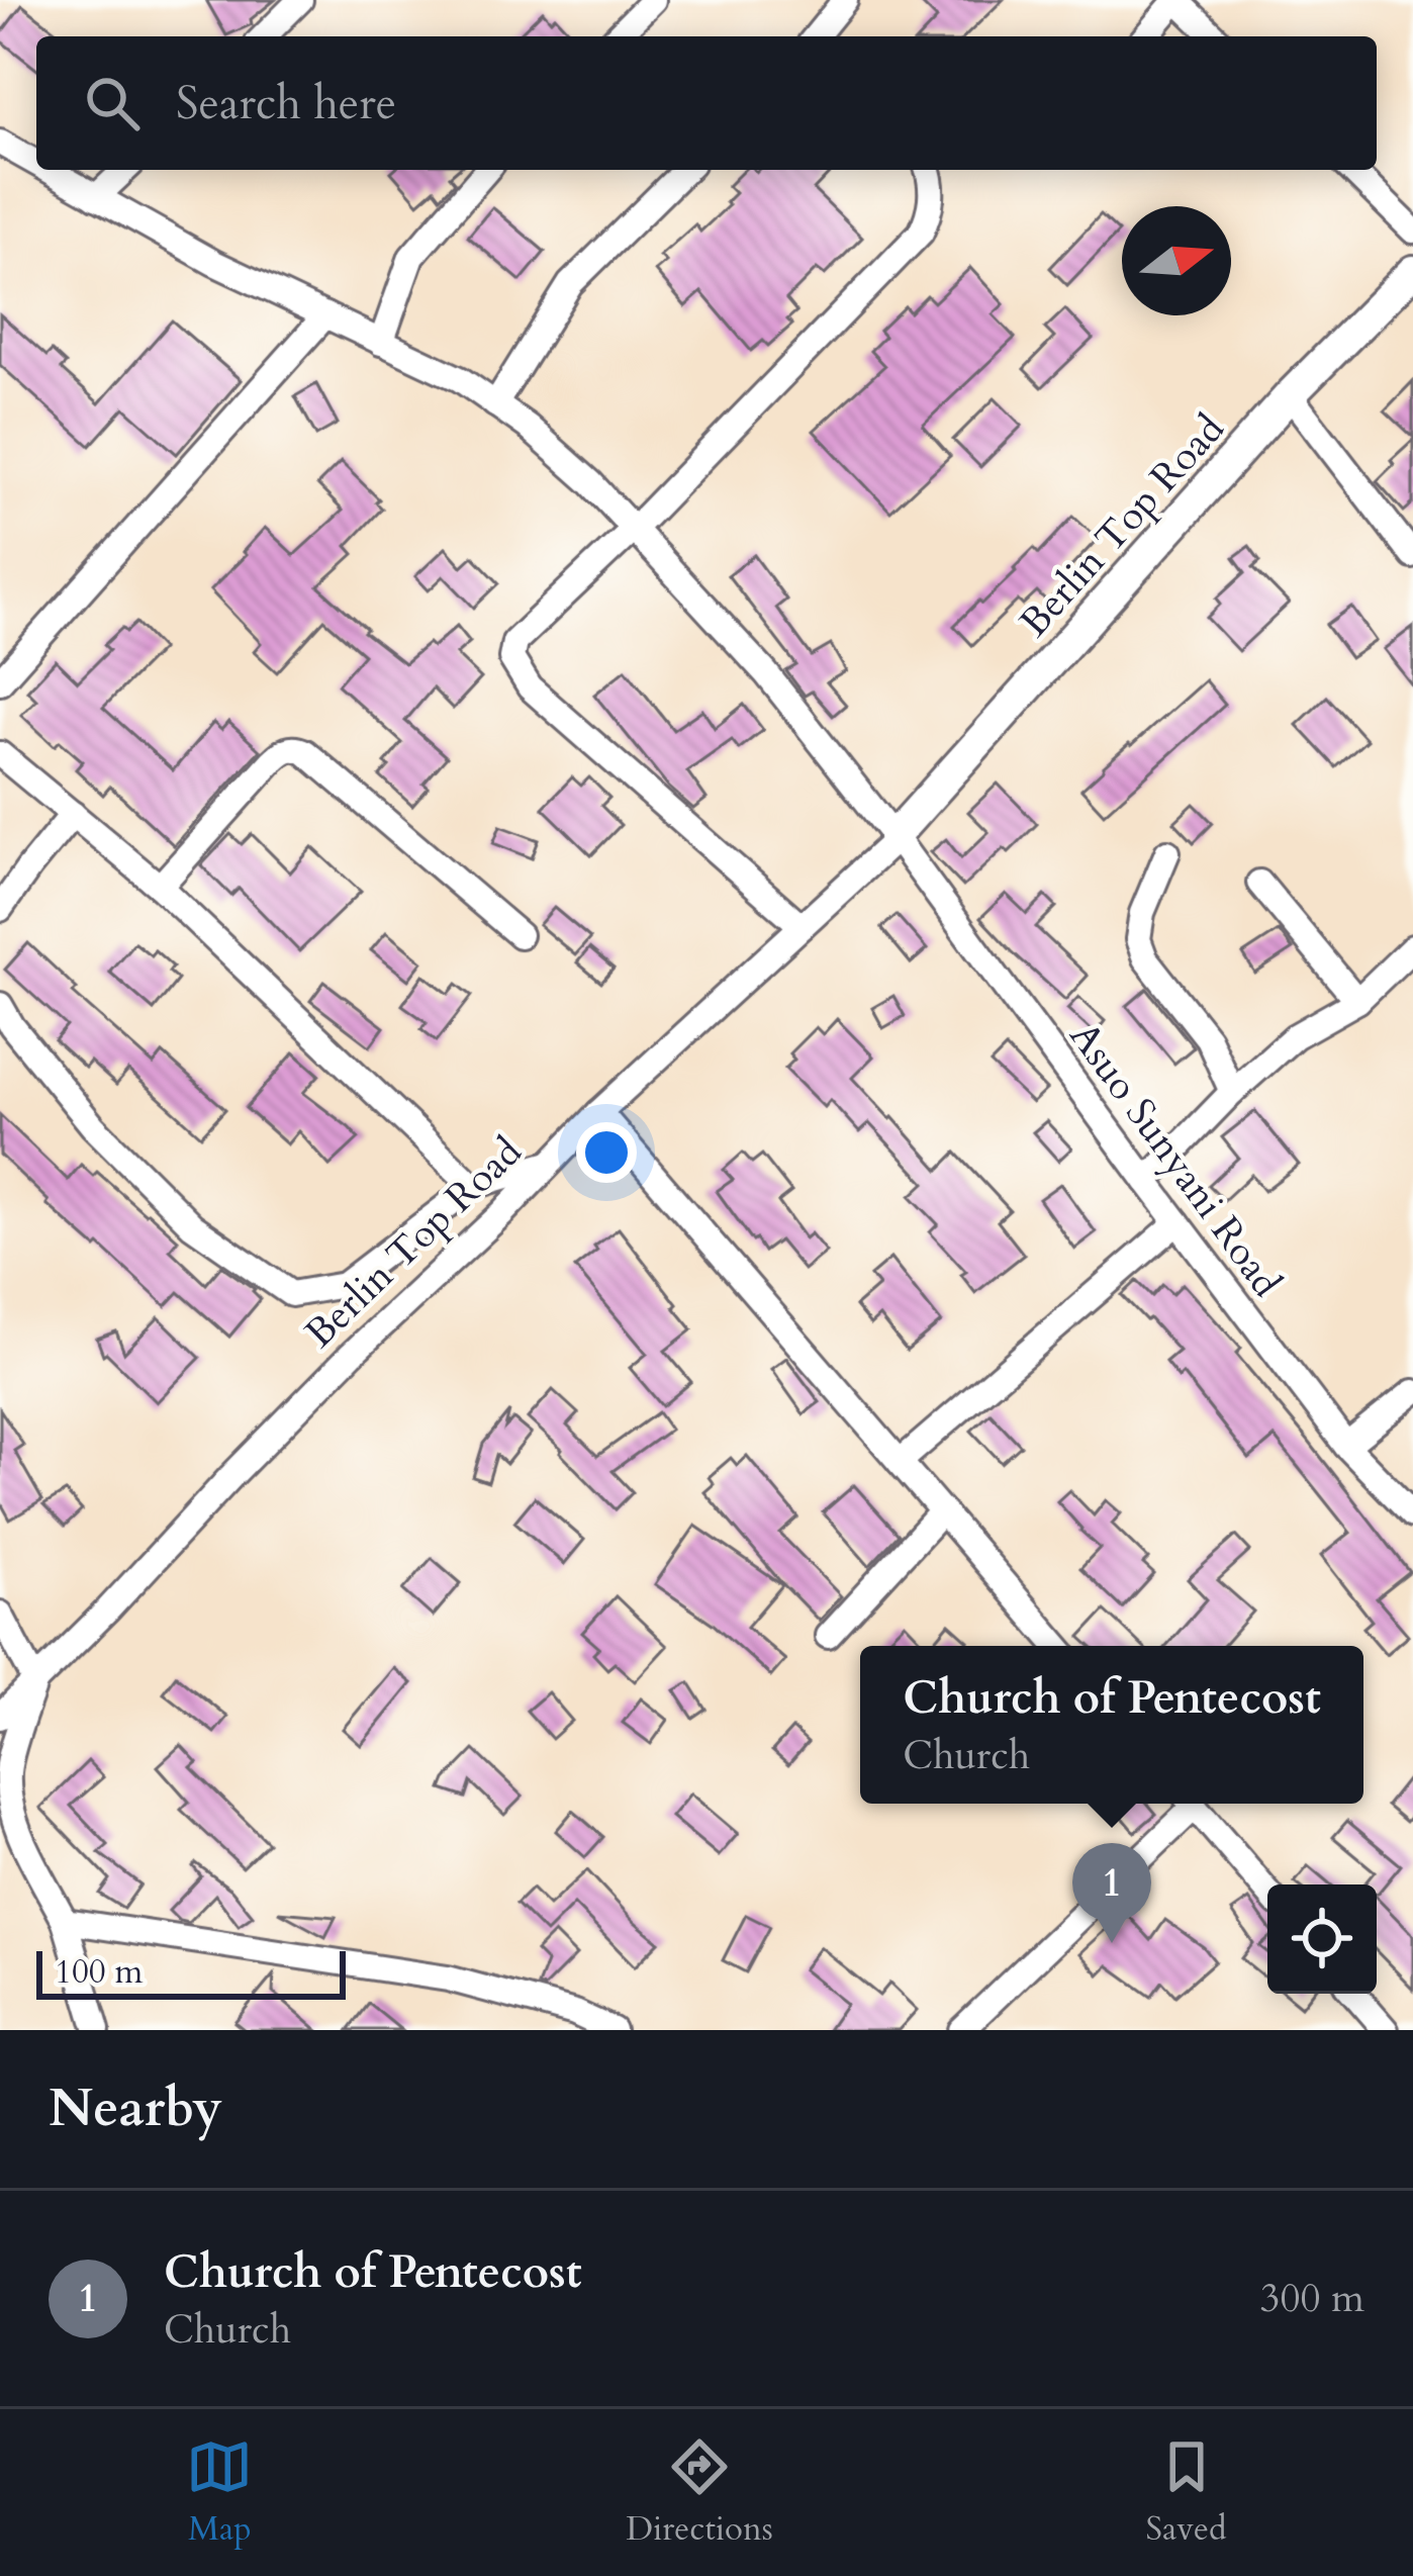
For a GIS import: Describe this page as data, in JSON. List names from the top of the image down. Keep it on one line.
{"streets":{"street":["Berlin Top Road","Asuo Sunyani Road"]},"crossings":[["Berlin Top Road","Asuo Sunyani Road"]],"scale_bar":"100 m","north":"right","page":{"search":"Search here","popup":["Church of Pentecost","Church"],"pins":"1","scale":"100 m","heading":"Nearby","list":[{"mark":"1","name":"Church of Pentecost","note":"Church","value":"300 m"}],"nav":["Map","Directions","Saved"]}}
